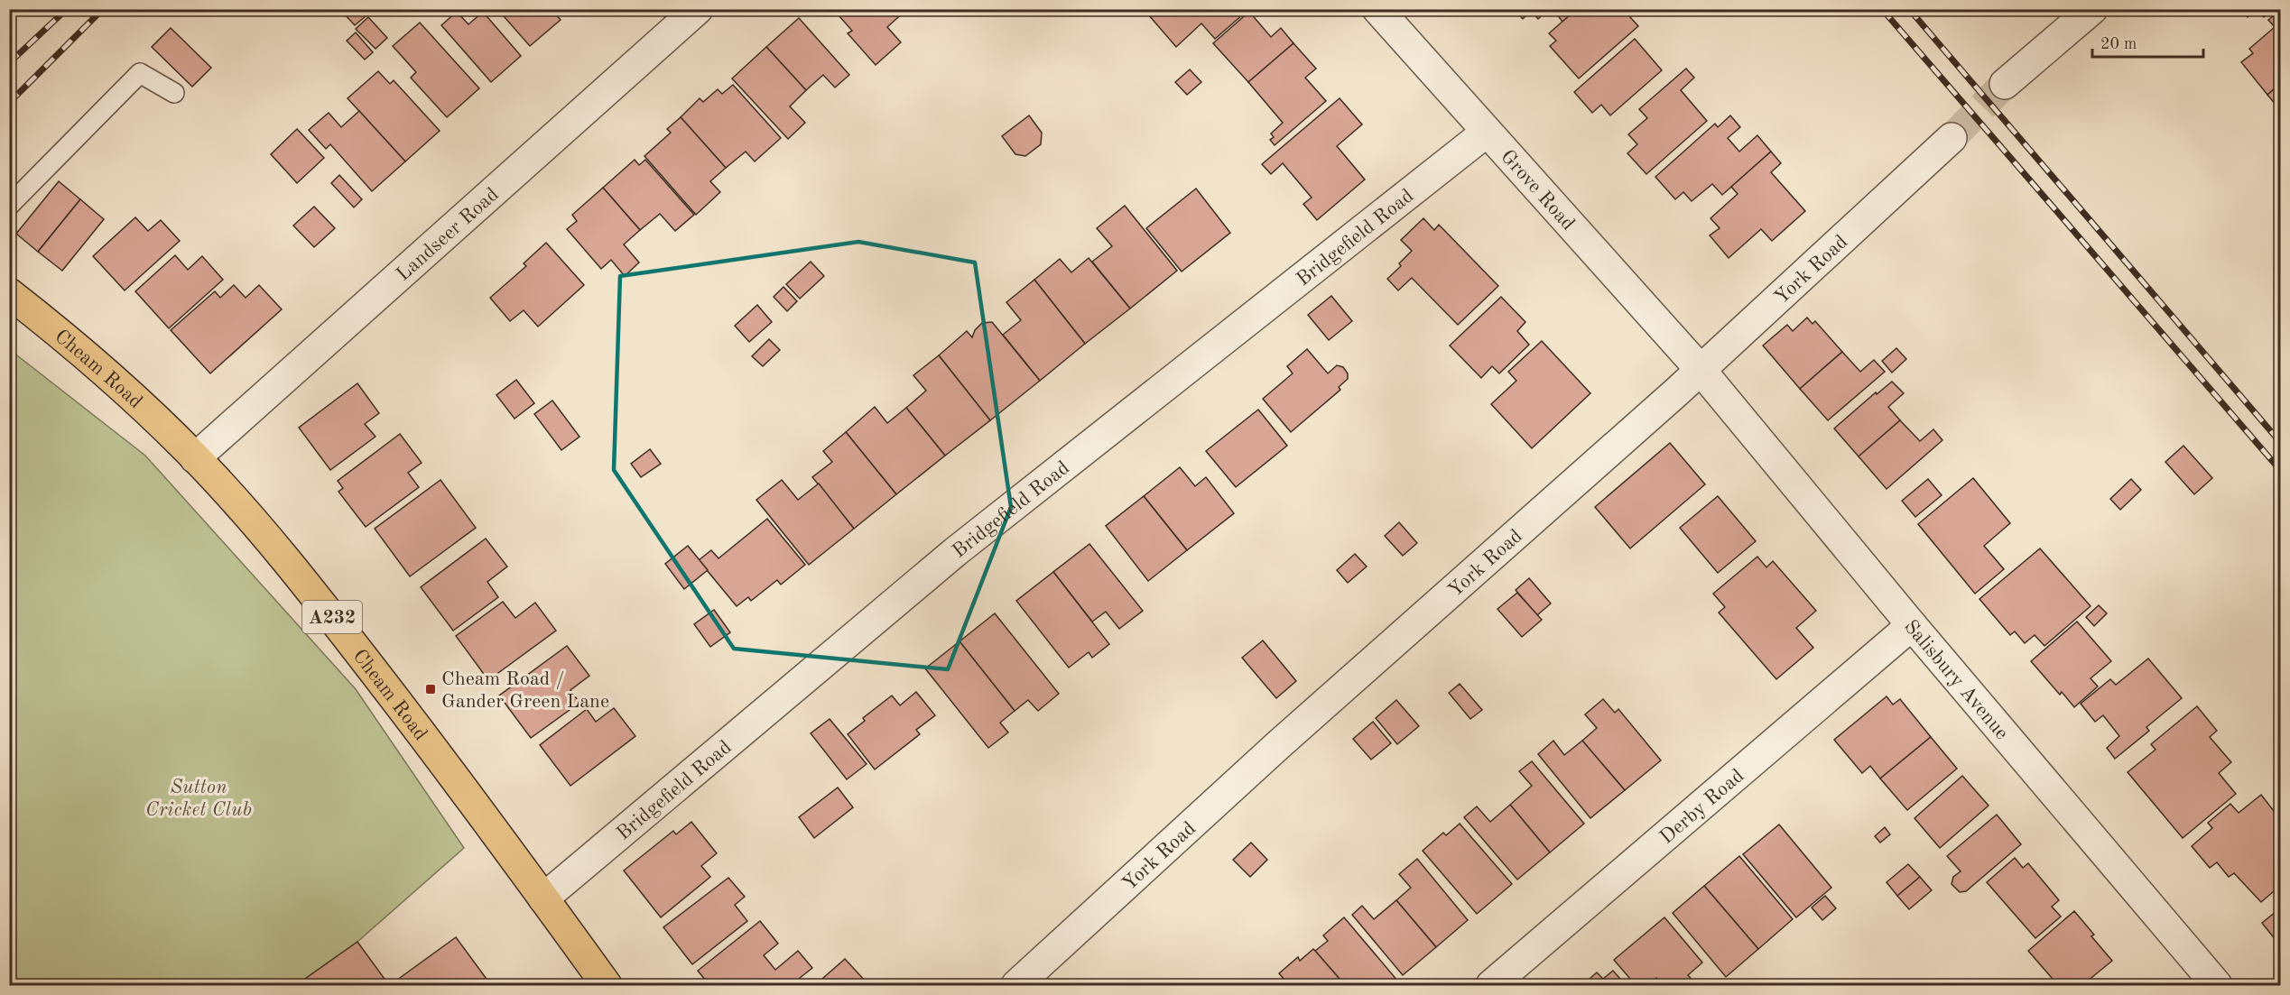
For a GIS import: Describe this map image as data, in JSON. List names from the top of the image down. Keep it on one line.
{"streets":{"highway":["Cheam Road","A232"],"street":["Grove Road","Landseer Road","Bridgefield Road","York Road","Salisbury Avenue","Derby Road"]},"crossings":[["Grove Road","Bridgefield Road"],["Grove Road","York Road"],["Grove Road","Salisbury Avenue"],["Landseer Road","Cheam Road"],["Bridgefield Road","Cheam Road"],["York Road","Salisbury Avenue"],["Salisbury Avenue","Derby Road"]],"parks":["Sutton Cricket Club"],"places":{"transit":["Cheam Road / Gander Green Lane"]},"scale_bar":"20 m"}
